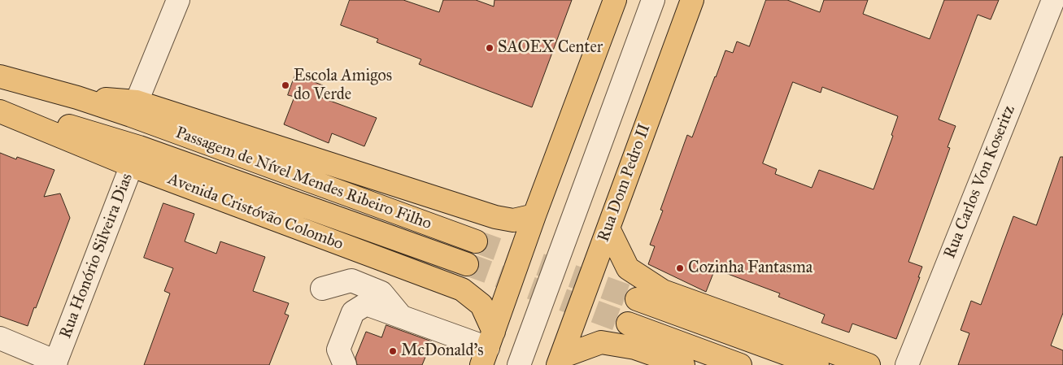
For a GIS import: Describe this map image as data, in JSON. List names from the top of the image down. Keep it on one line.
{"streets":{"main road":["Passagem de Nível Mendes Ribeiro Filho","Rua Dom Pedro II","Avenida Cristóvão Colombo"],"street":["Rua Carlos Von Koseritz","Rua Honório Silveira Dias"]},"crossings":[["Passagem de Nível Mendes Ribeiro Filho","Avenida Cristóvão Colombo"],["Passagem de Nível Mendes Ribeiro Filho","Rua Honório Silveira Dias"],["Avenida Cristóvão Colombo","Rua Honório Silveira Dias"]],"places":["SAOEX Center","Escola Amigos do Verde","Cozinha Fantasma","McDonald's"]}
